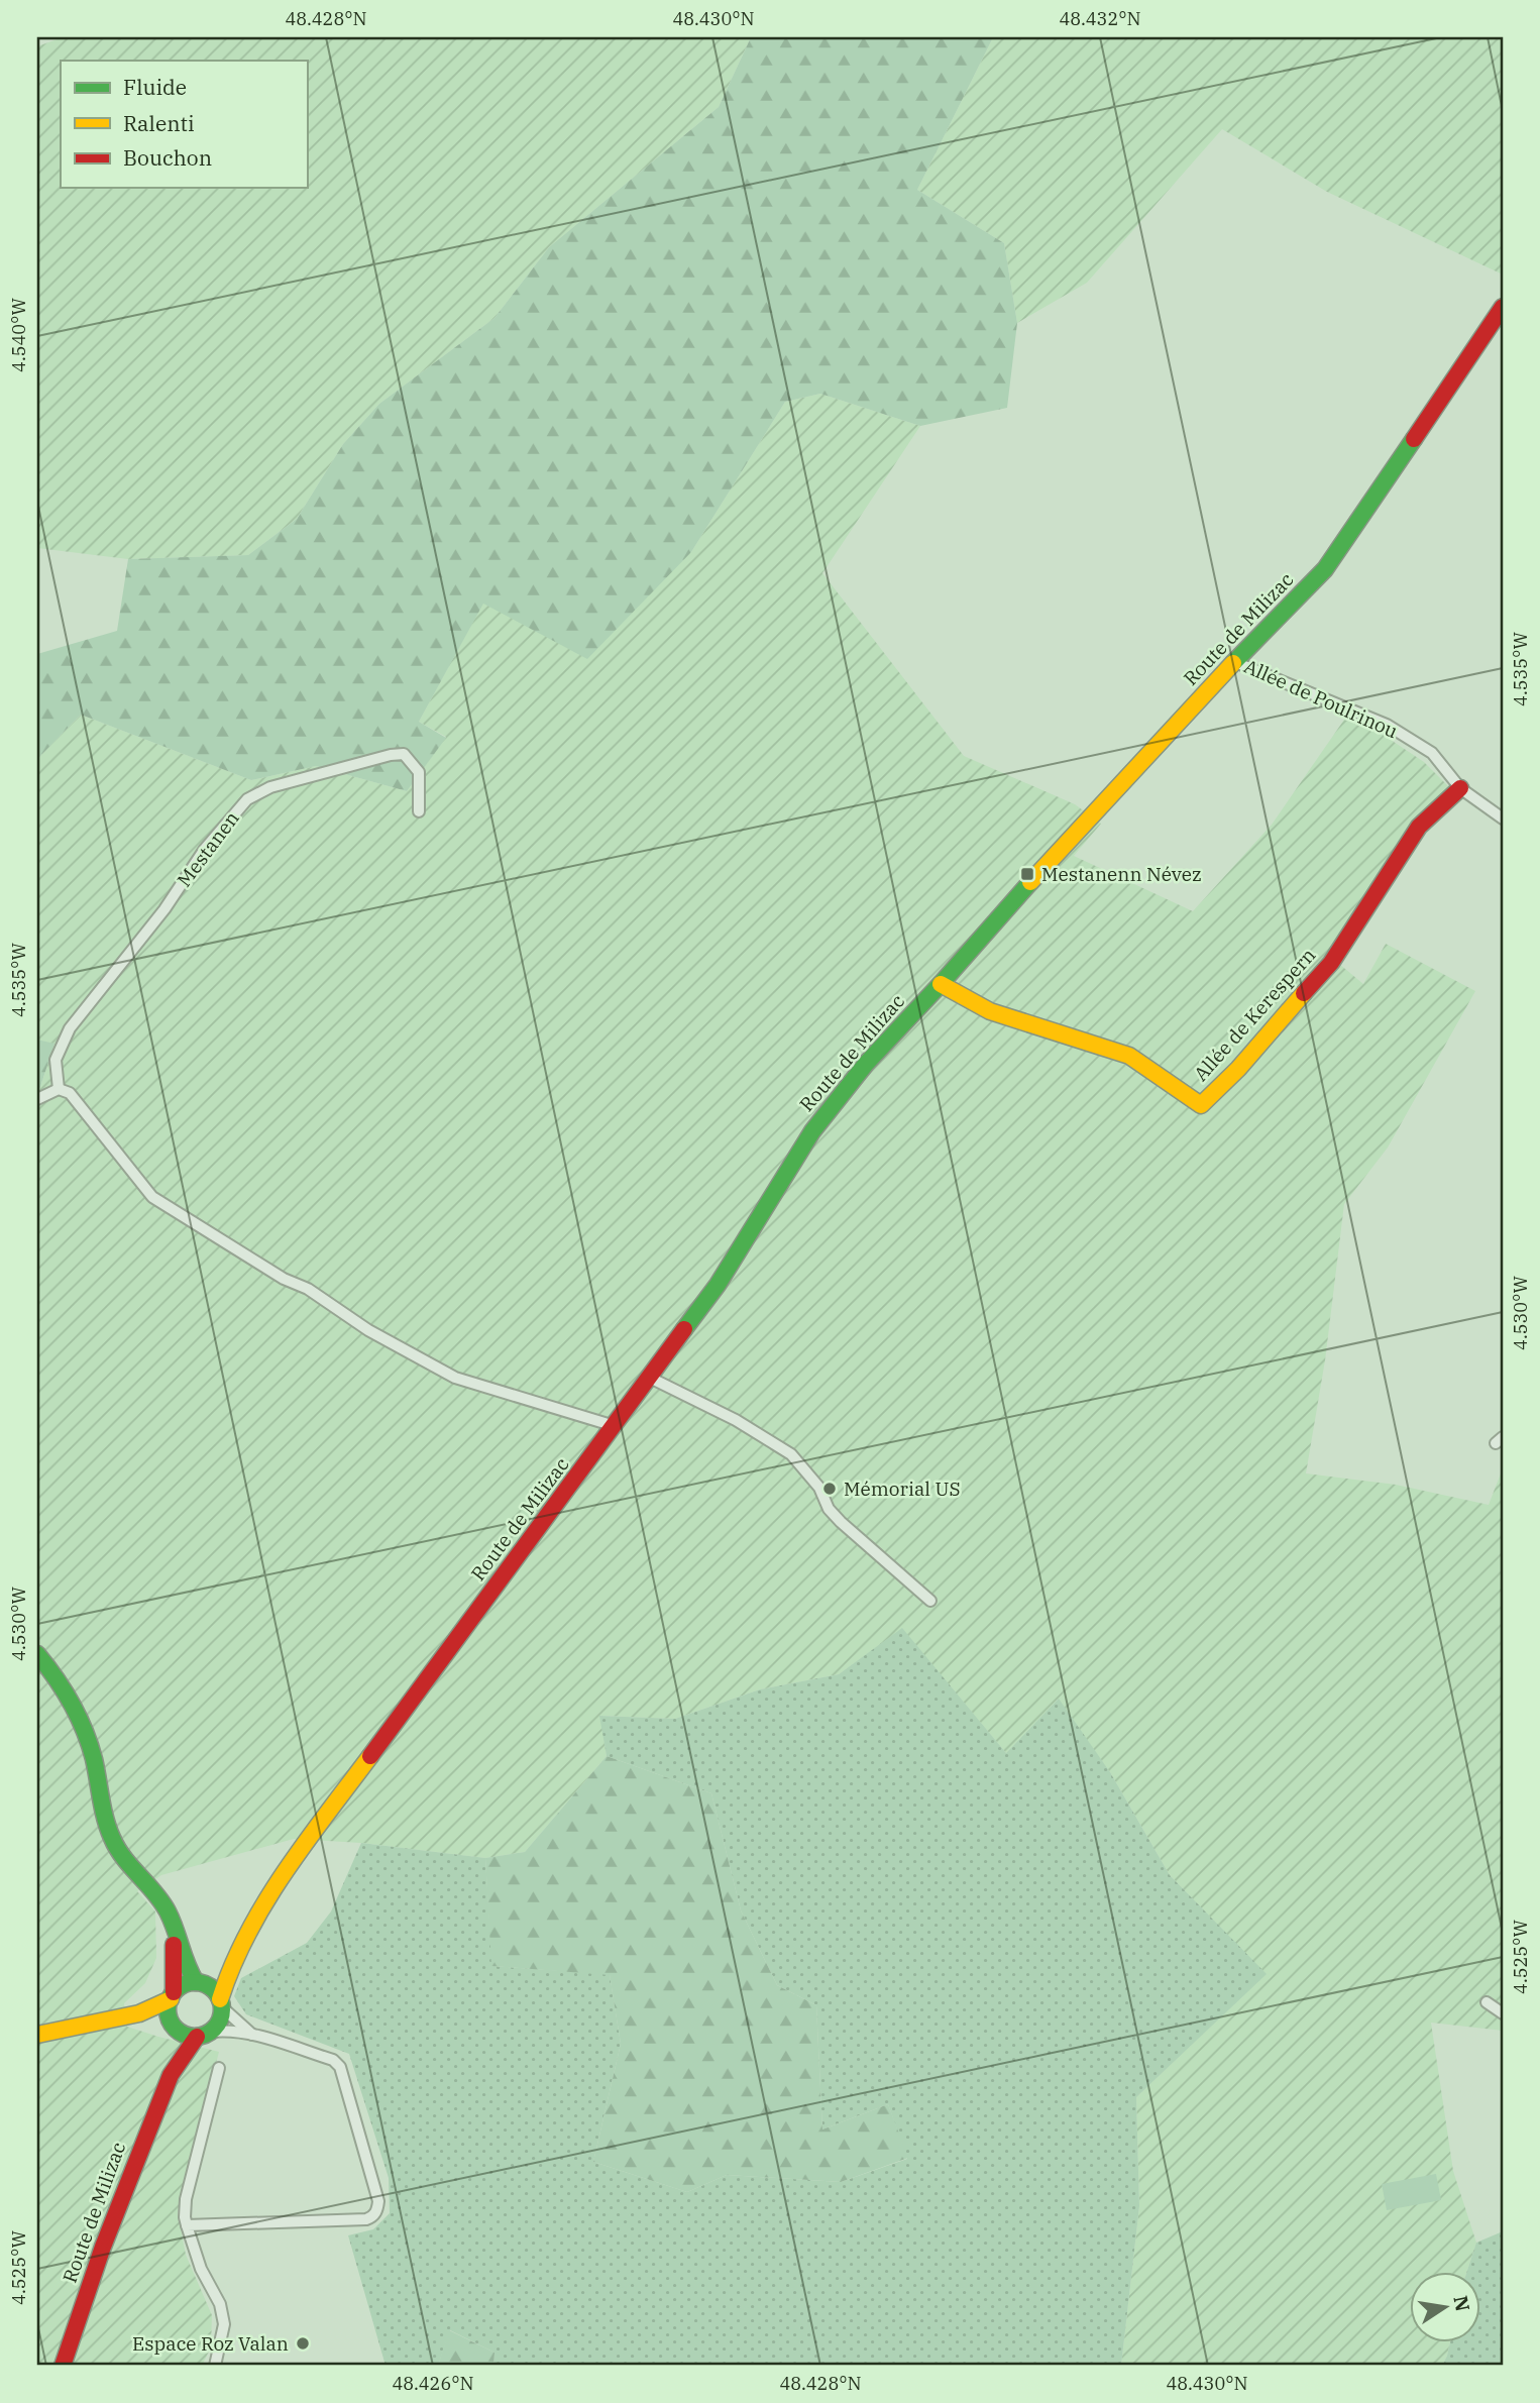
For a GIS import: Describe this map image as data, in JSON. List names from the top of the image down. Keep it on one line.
{"streets":{"main road":["Route de Milizac","Allée de Kerespern"],"street":["Allée de Poulrinou","Mestanen"]},"crossings":[["Route de Milizac","Allée de Poulrinou"],["Route de Milizac","Allée de Kerespern"],["Allée de Poulrinou","Allée de Kerespern"]],"places":{"transit":["Mestanenn Névez"],"other":["Mémorial US","Espace Roz Valan"]},"legend":["Fluide","Ralenti","Bouchon"],"north":"right","coordinates":["48.428°N","48.430°N","48.432°N","4.540°W","4.535°W","4.530°W","4.525°W","48.426°N"]}
